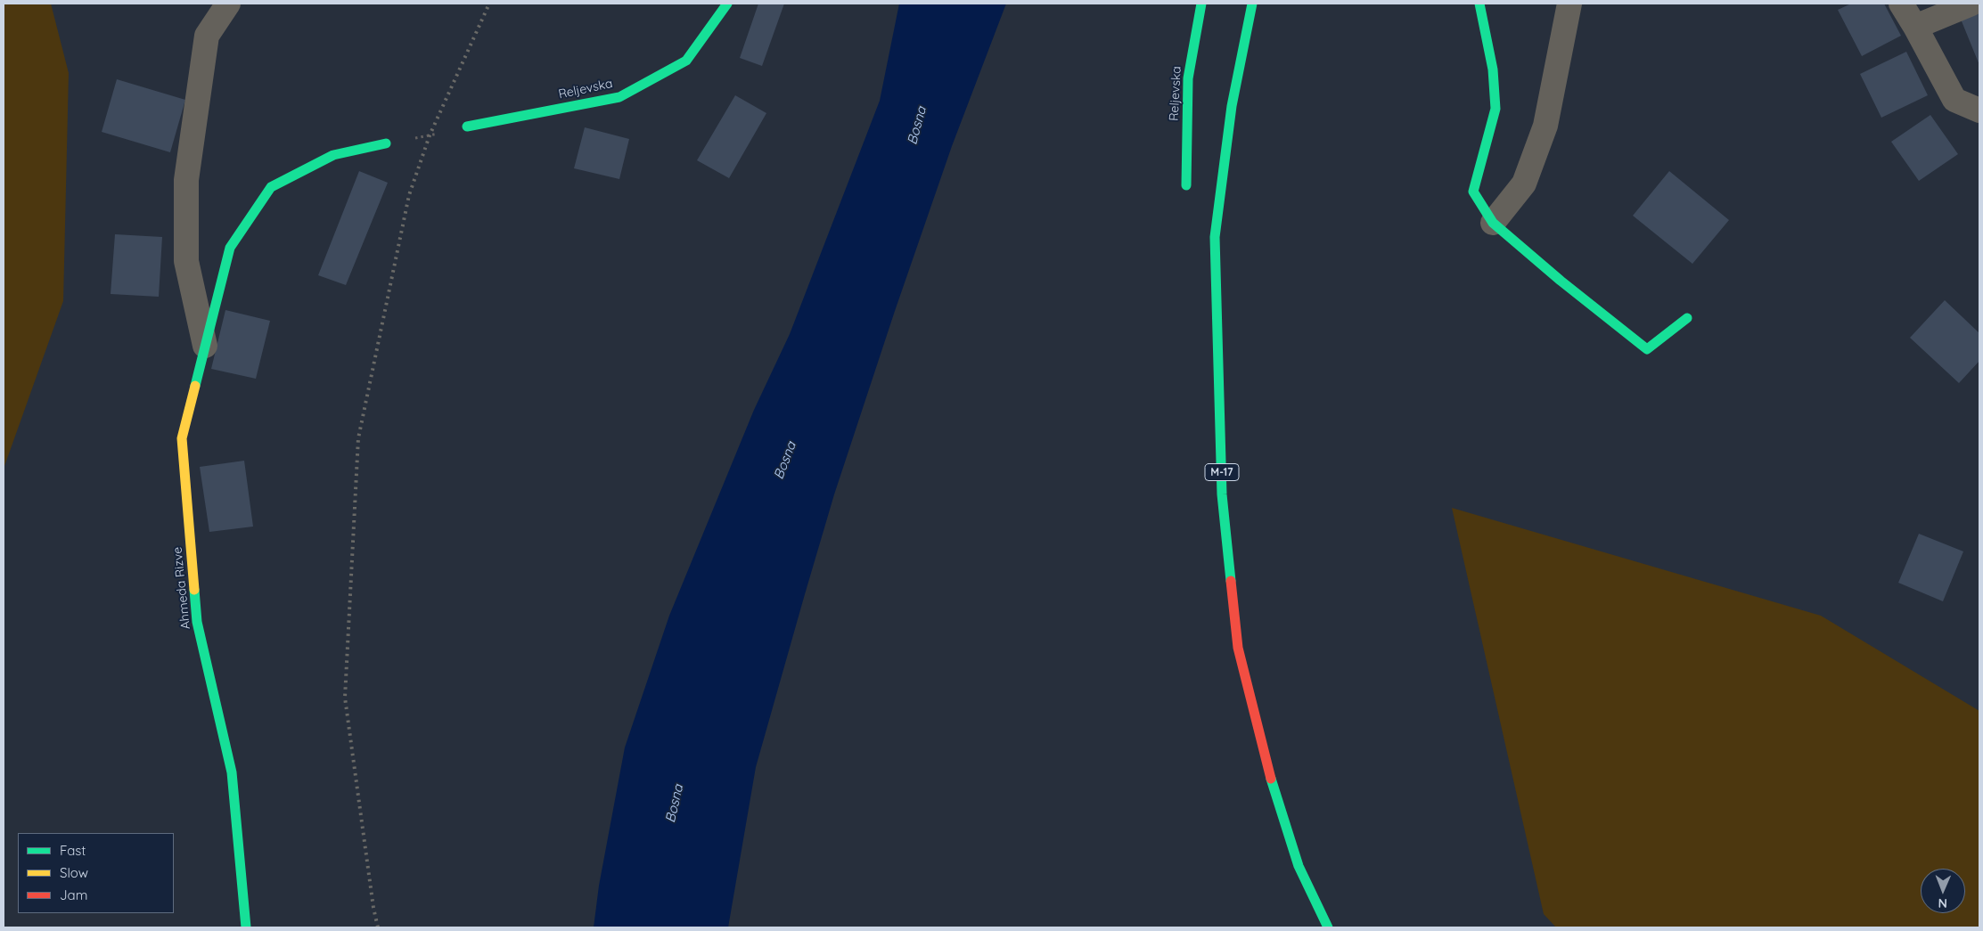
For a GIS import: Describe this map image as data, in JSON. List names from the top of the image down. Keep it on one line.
{"streets":{"street":["Reljevska","M-17","Ahmeda Rizve"]},"water":["Bosna"],"legend":["Fast","Slow","Jam"],"north":"bottom"}
